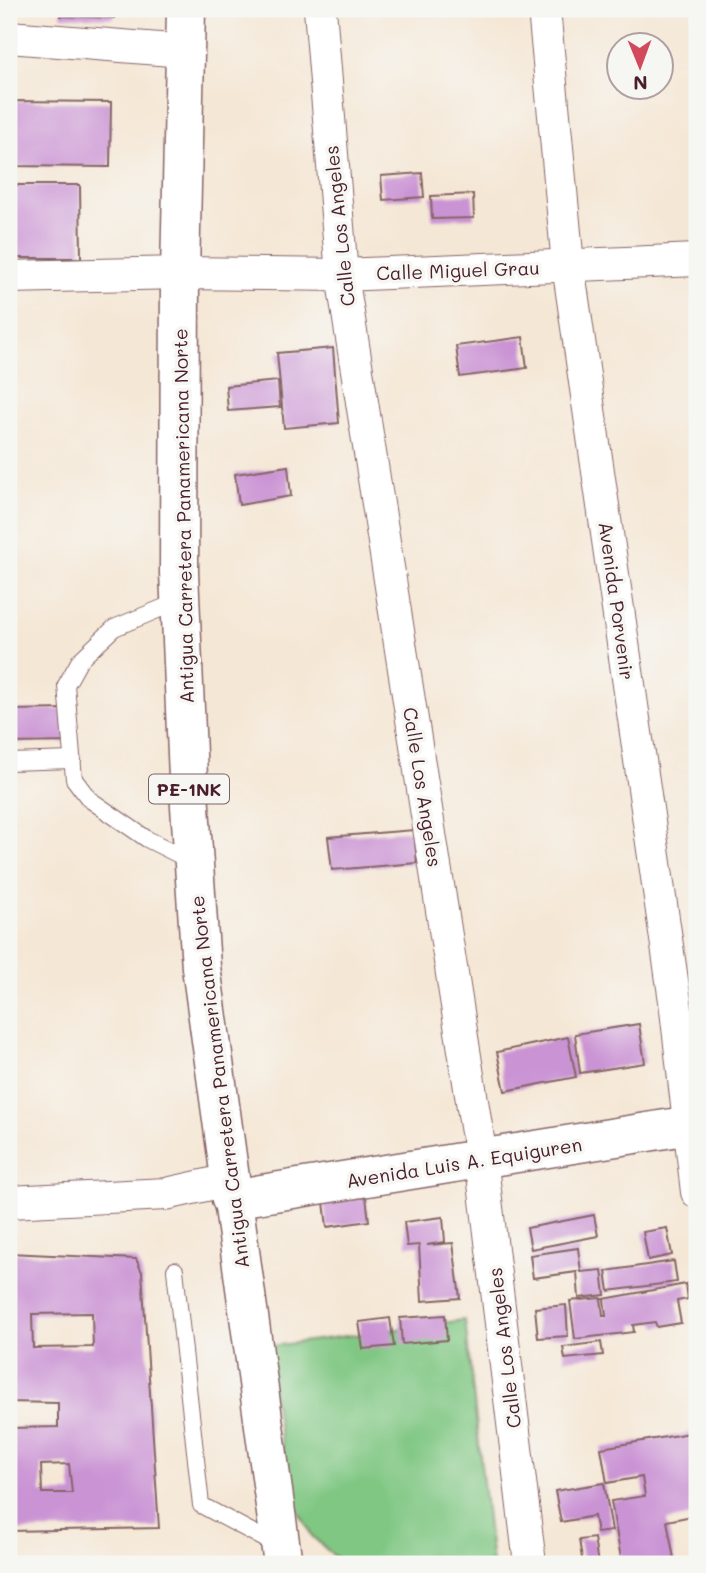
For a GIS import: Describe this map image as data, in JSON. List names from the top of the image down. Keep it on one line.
{"streets":{"main road":["Antigua Carretera Panamericana Norte","PE-1NK","Avenida Luis A. Equiguren"],"street":["Calle Los Angeles","Calle Miguel Grau","Avenida Porvenir"]},"crossings":[["Calle Los Angeles","Calle Miguel Grau"],["Calle Los Angeles","Avenida Luis A. Equiguren"],["Calle Miguel Grau","Antigua Carretera Panamericana Norte"],["Calle Miguel Grau","Avenida Porvenir"],["Antigua Carretera Panamericana Norte","Avenida Luis A. Equiguren"],["Avenida Porvenir","Avenida Luis A. Equiguren"]],"north":"bottom"}
